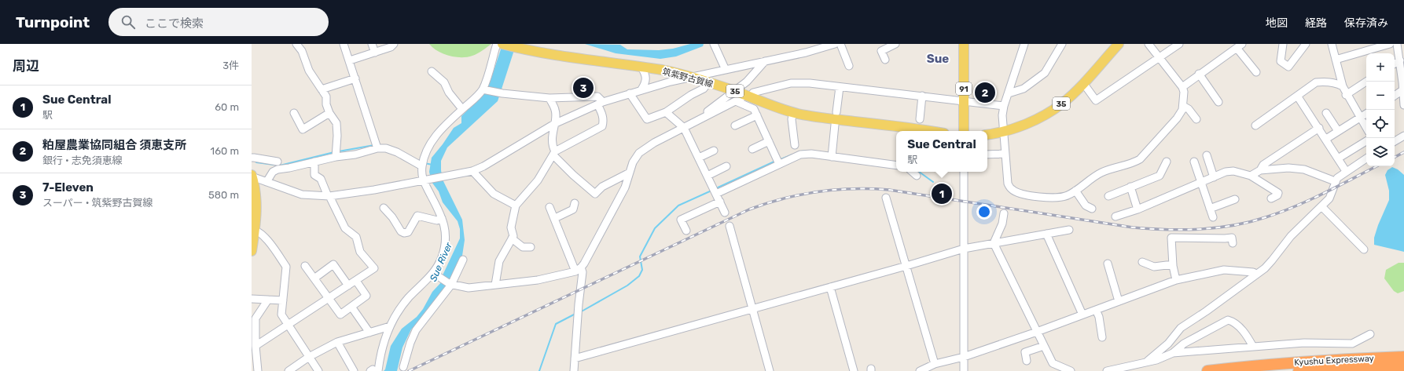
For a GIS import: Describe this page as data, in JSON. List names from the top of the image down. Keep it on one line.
{"streets":{"highway":["Kyushu Expressway"],"main road":["筑紫野古賀線","91","35"]},"districts":["Sue"],"water":["Sue River"],"page":{"header":"Turnpoint","search":"ここで検索","nav":["地図","経路","保存済み"],"heading":["周辺","3件"],"map_buttons":["+","−"],"pins":["3","2","1"],"list":[{"mark":"1","name":"Sue Central","note":"駅","value":"60 m"},{"mark":"2","name":"粕屋農業協同組合 須恵支所","note":"銀行 · 志免須恵線","value":"160 m"},{"mark":"3","name":"7-Eleven","note":"スーパー · 筑紫野古賀線","value":"580 m"}],"popup":["Sue Central","駅"]}}
